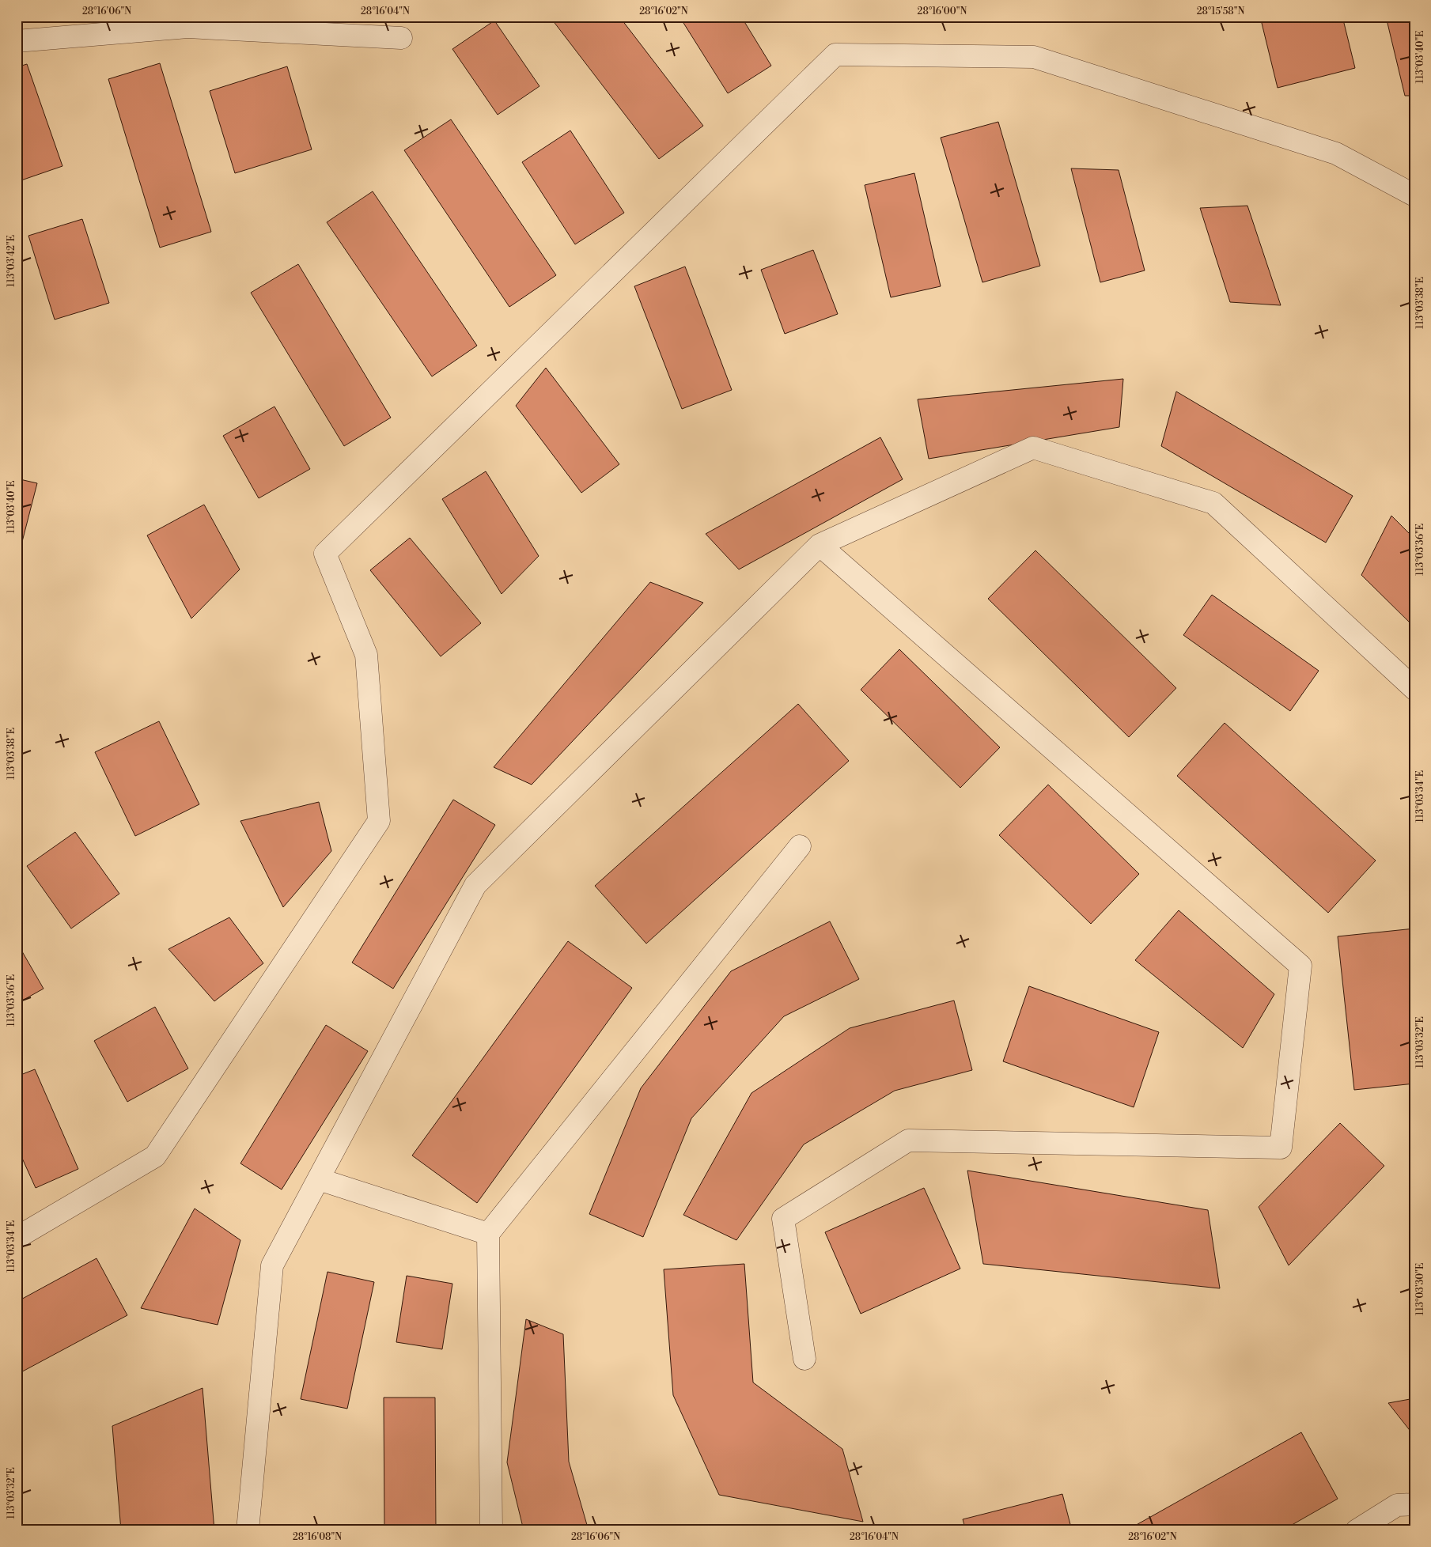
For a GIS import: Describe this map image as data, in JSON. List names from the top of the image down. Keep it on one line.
{"coordinates":["28°16'06\"N","28°16'04\"N","28°16'02\"N","28°16'00\"N","28°15'58\"N","113°03'40\"E","113°03'42\"E","113°03'38\"E","113°03'36\"E","113°03'34\"E","113°03'32\"E","113°03'30\"E","28°16'08\"N"]}
